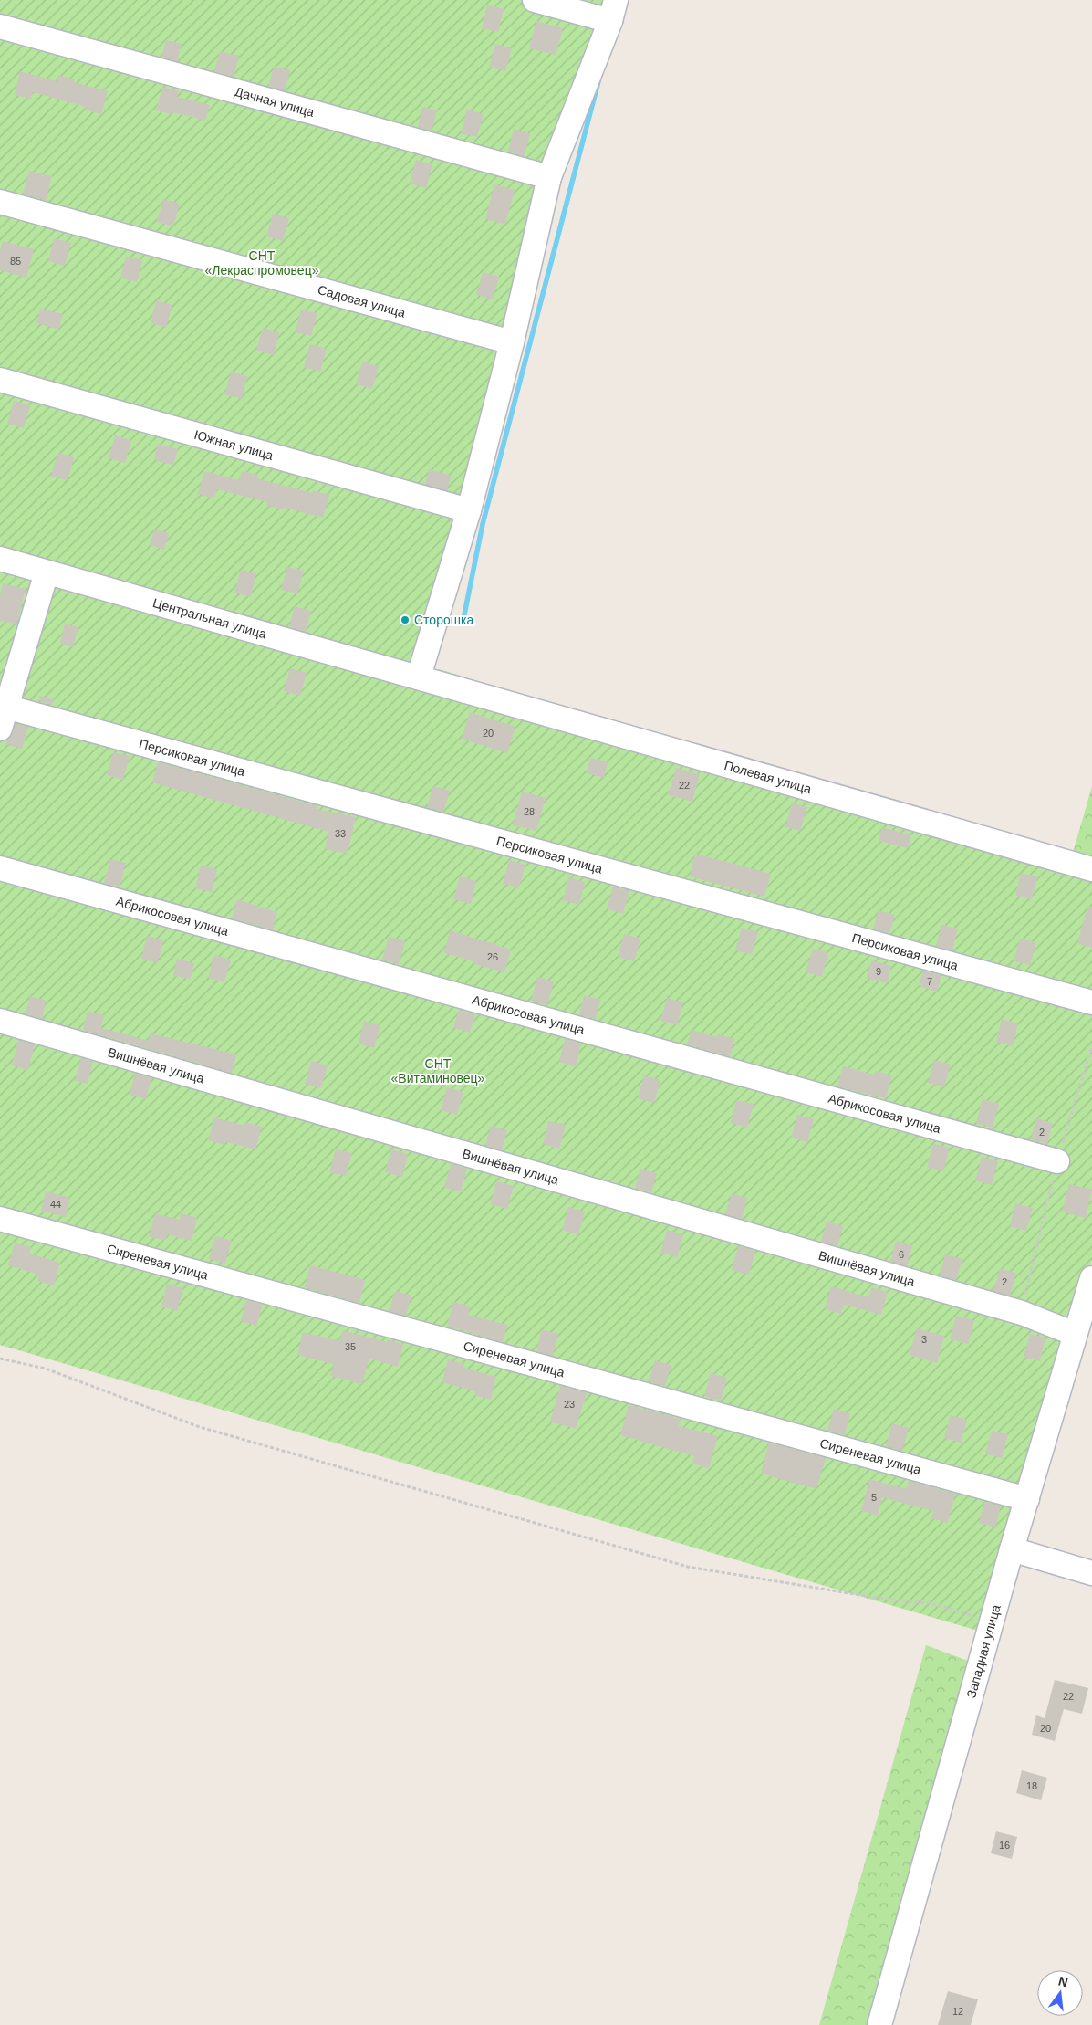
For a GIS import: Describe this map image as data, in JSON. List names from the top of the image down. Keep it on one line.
{"streets":{"street":["Дачная улица","Садовая улица","Южная улица","Центральная улица","Персиковая улица","Полевая улица","Абрикосовая улица","Вишнёвая улица","Сиреневая улица","Западная улица"]},"crossings":[["Центральная улица","Полевая улица"],["Вишнёвая улица","Западная улица"],["Сиреневая улица","Западная улица"]],"parks":["СНТ «Лекраспромовец»","СНТ «Витаминовец»"],"places":["Сторошка"],"house_numbers":["85","20","22","28","33","26","9","7","2","44","6","2","3","35","23","5","22","20","18","16","12"],"north":"top"}
